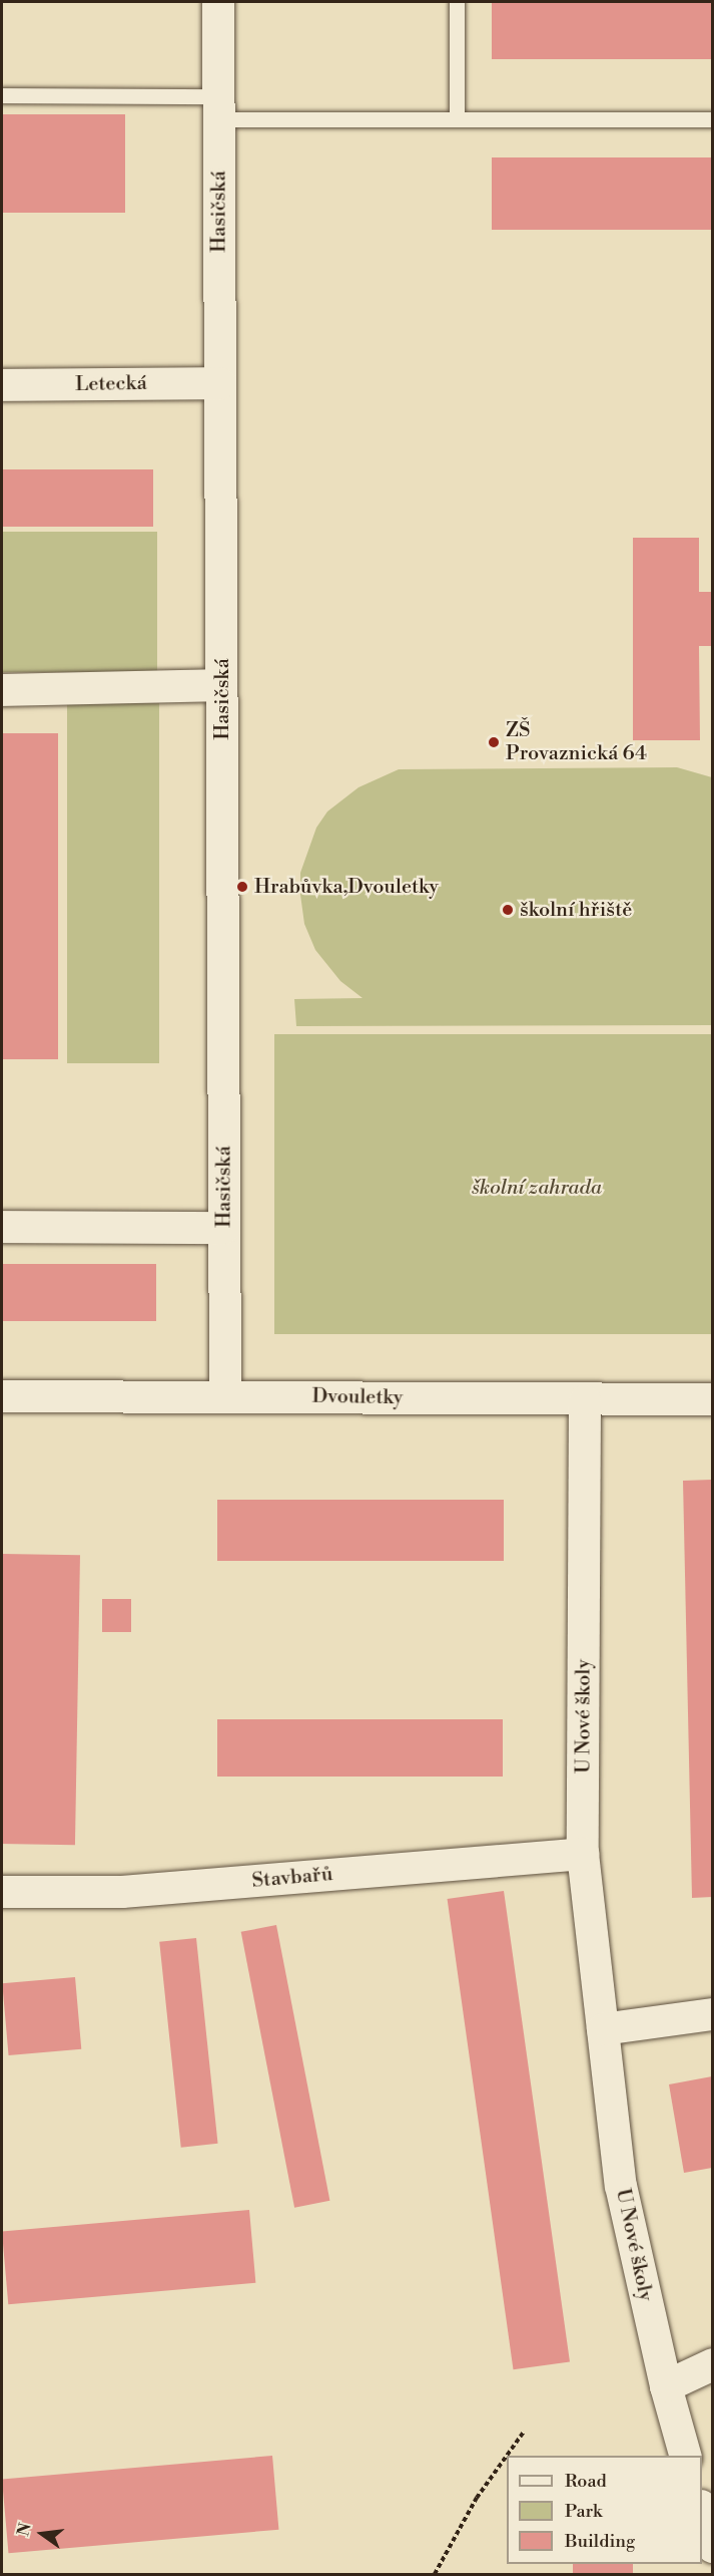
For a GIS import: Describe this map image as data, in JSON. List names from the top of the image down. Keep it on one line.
{"streets":{"street":["Hasičská","Letecká","Dvouletky","U Nové školy","Stavbařů"]},"crossings":[["Hasičská","Letecká"],["Hasičská","Dvouletky"],["Dvouletky","U Nové školy"],["U Nové školy","Stavbařů"]],"parks":["školní zahrada"],"places":["ZŠ Provaznická 64","Hrabůvka,Dvouletky","školní hřiště"],"legend":["Road","Park","Building"],"north":"left"}
